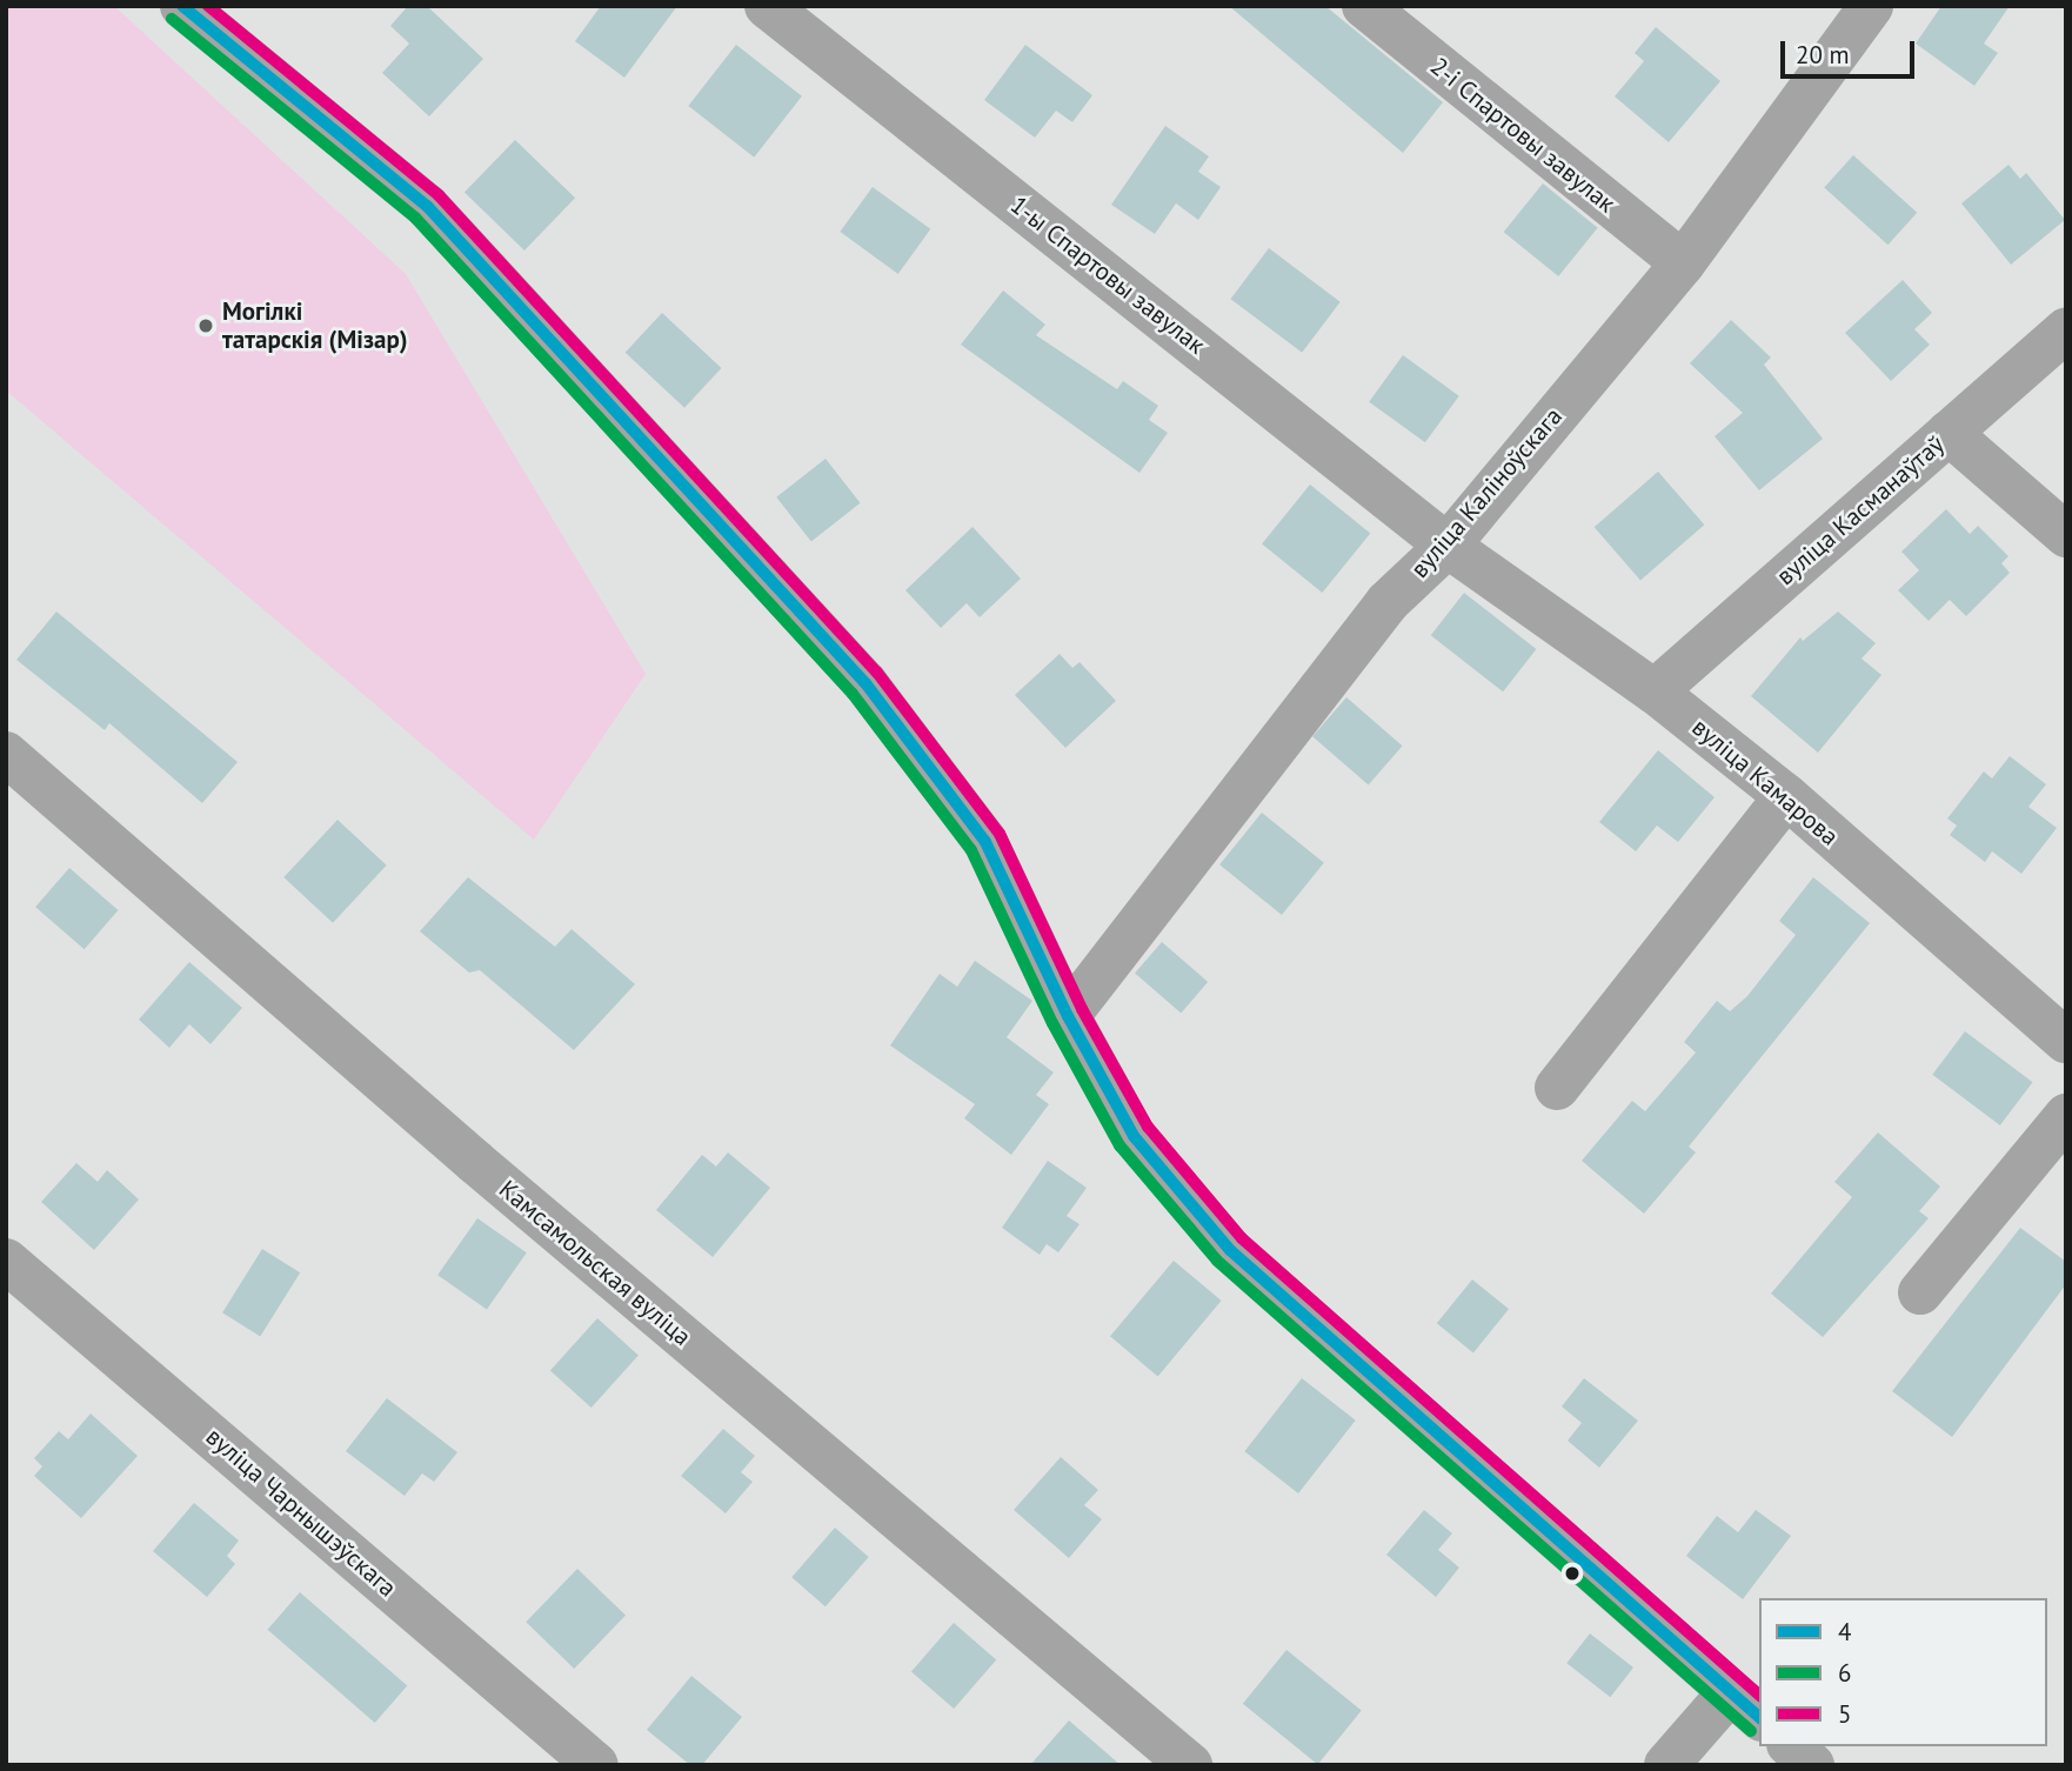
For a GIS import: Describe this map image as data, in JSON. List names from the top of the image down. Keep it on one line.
{"streets":{"street":["2-і Спартовы завулак","1-ы Спартовы завулак","вуліца Каліноўскага","вуліца Касманаўтаў","вуліца Камарова","Камсамольская вуліца","вуліца Чарнышэўскага"]},"crossings":[["2-і Спартовы завулак","вуліца Каліноўскага"],["1-ы Спартовы завулак","вуліца Каліноўскага"],["1-ы Спартовы завулак","вуліца Камарова"],["вуліца Каліноўскага","вуліца Камарова"],["вуліца Касманаўтаў","вуліца Камарова"]],"places":["Могілкі татарскія (Мізар)"],"lines":["transit line 4","transit line 5","transit line 6"],"legend":["4","6","5"],"scale_bar":"20 m"}
